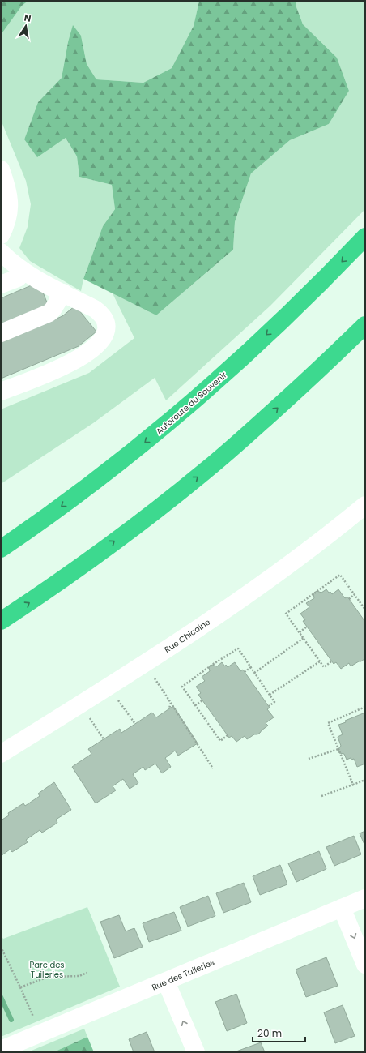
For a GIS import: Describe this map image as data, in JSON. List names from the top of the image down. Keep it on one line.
{"streets":{"highway":["Autoroute du Souvenir"],"street":["Rue Chicoine","Rue des Tuileries"]},"parks":["Parc des Tuileries"],"scale_bar":"20 m","north":"top"}
